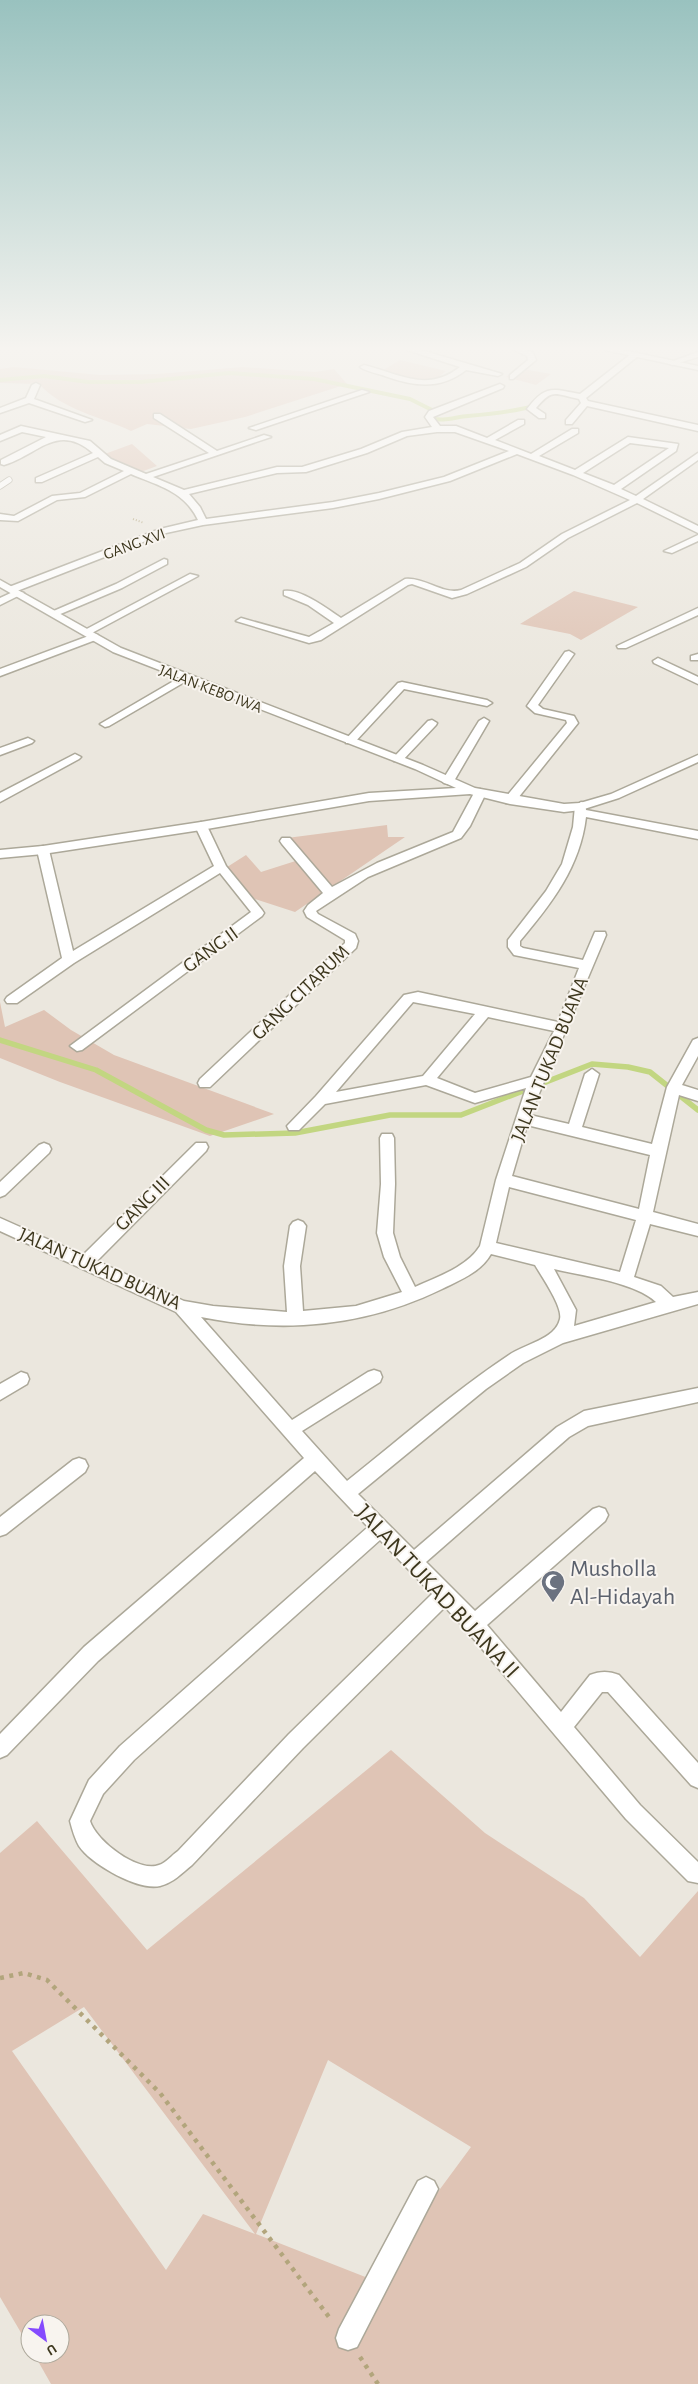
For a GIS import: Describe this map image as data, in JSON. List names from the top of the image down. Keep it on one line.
{"streets":{"street":["GANG XVI","JALAN KEBO IWA","GANG II","GANG CITARUM","JALAN TUKAD BUANA","GANG III","JALAN TUKAD BUANA II"]},"crossings":[["GANG XVI","JALAN KEBO IWA"],["JALAN KEBO IWA","GANG CITARUM"],["JALAN TUKAD BUANA","GANG III"],["JALAN TUKAD BUANA","JALAN TUKAD BUANA II"]],"places":{"mosque":["Musholla Al-Hidayah"]},"north":"bottom right"}
